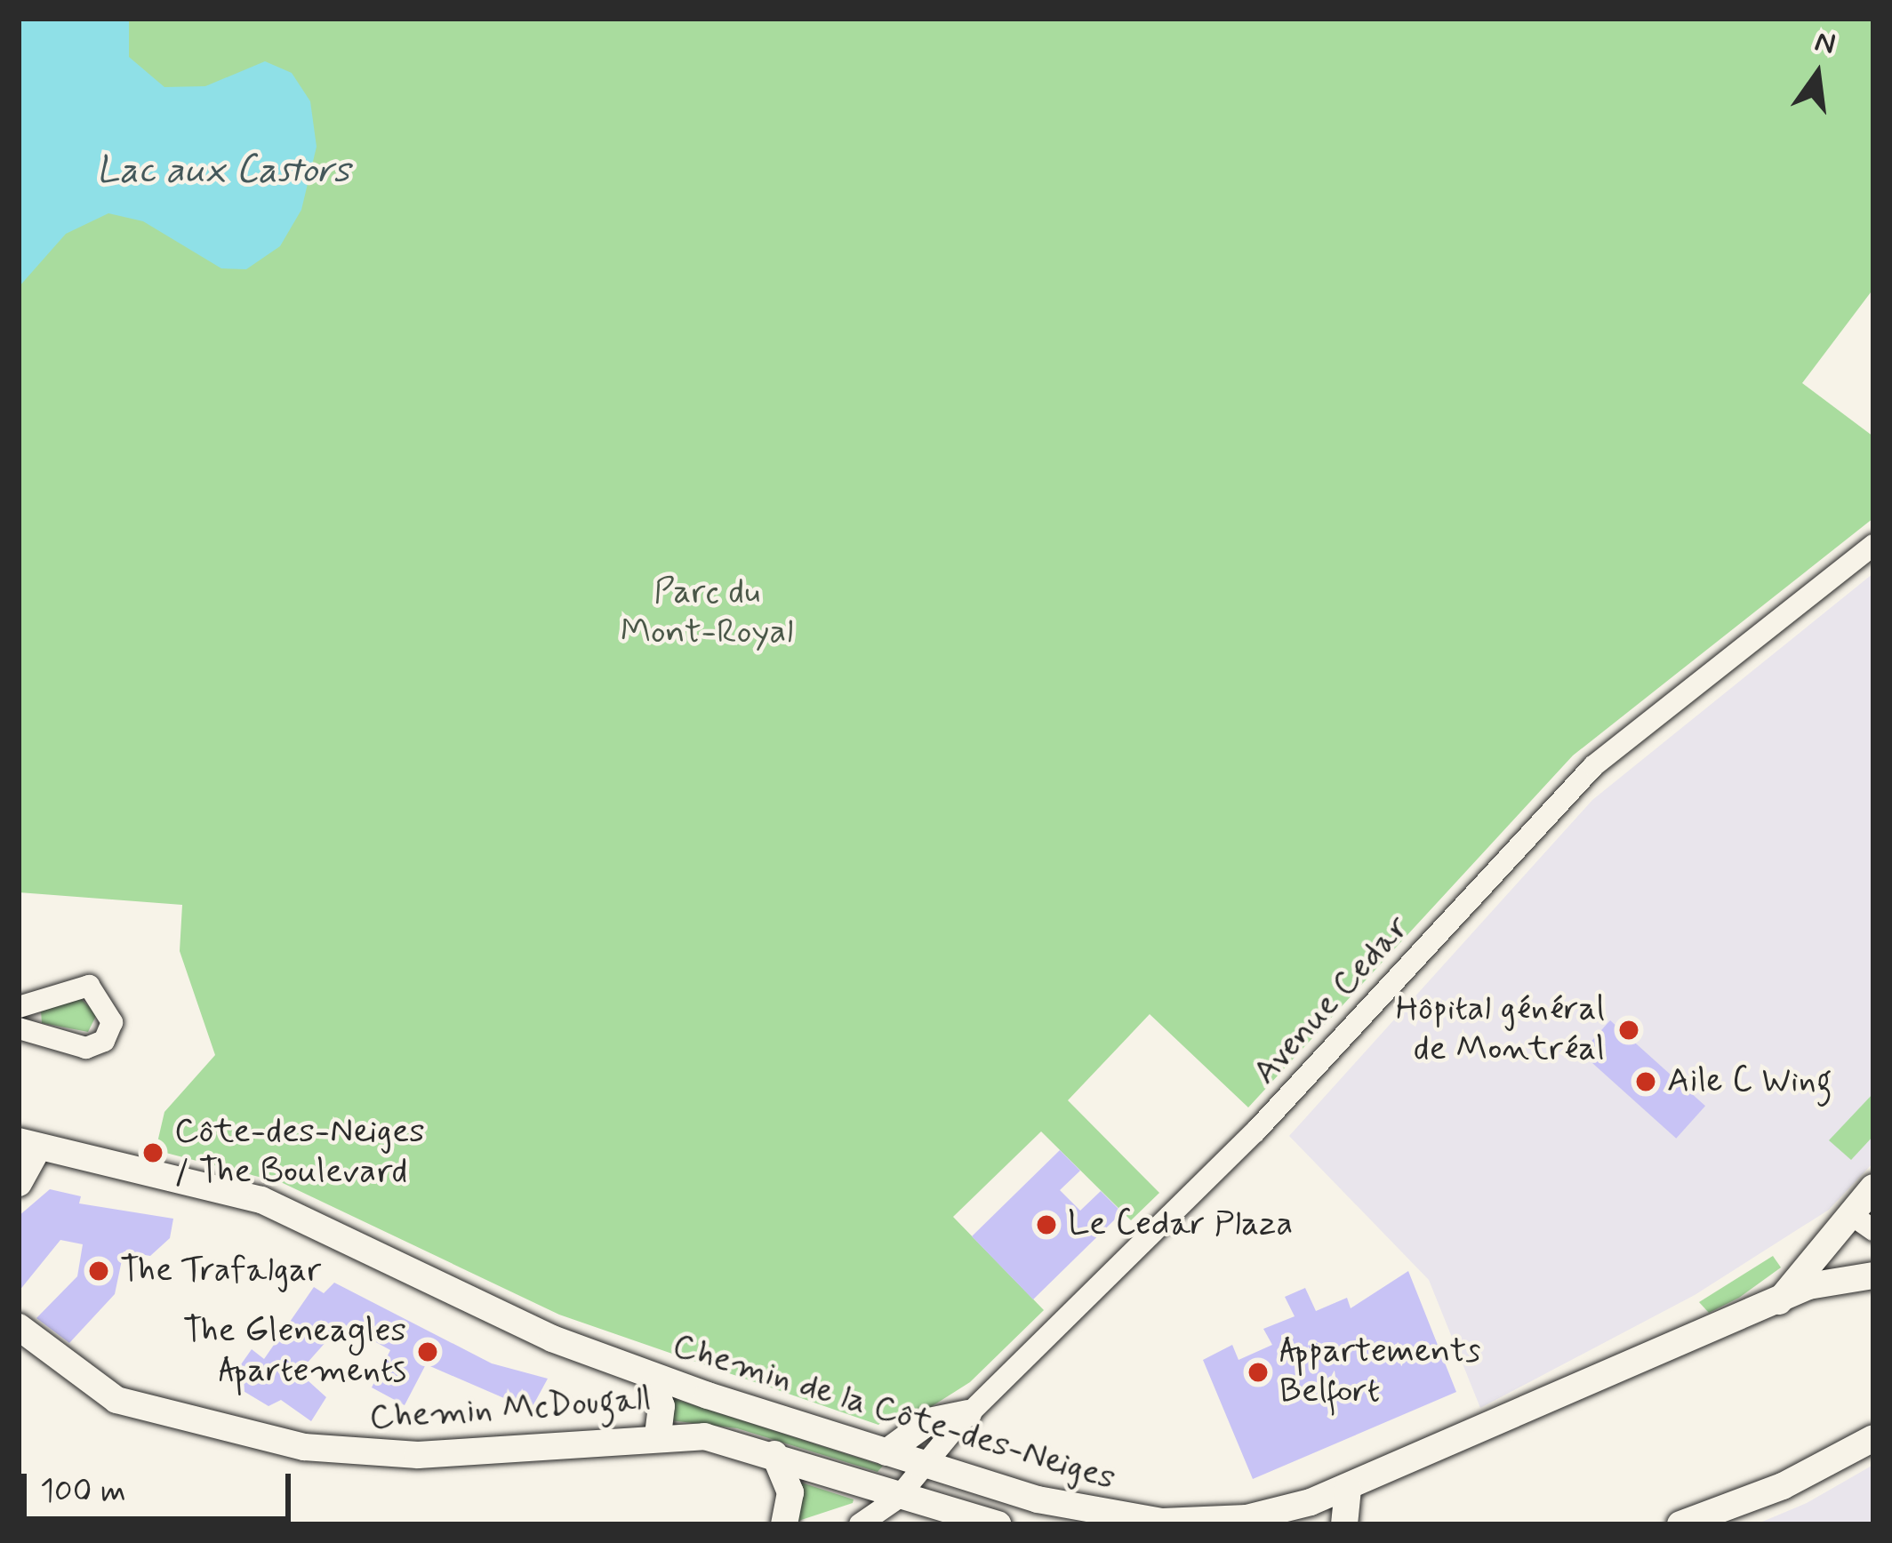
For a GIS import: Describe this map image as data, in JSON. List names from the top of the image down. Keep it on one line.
{"streets":{"main road":["Chemin McDougall","Chemin de la Côte-des-Neiges"],"street":["Avenue Cedar"]},"crossings":[["Avenue Cedar","Chemin McDougall"],["Avenue Cedar","Chemin de la Côte-des-Neiges"]],"water":["Lac aux Castors"],"parks":["Parc du Mont-Royal"],"places":["Hôpital général de Montréal","Aile C Wing","Côte-des-Neiges / The Boulevard","Le Cedar Plaza","The Trafalgar","The Gleneagles Apartements","Appartements Belfort"],"scale_bar":"100 m","north":"top"}
